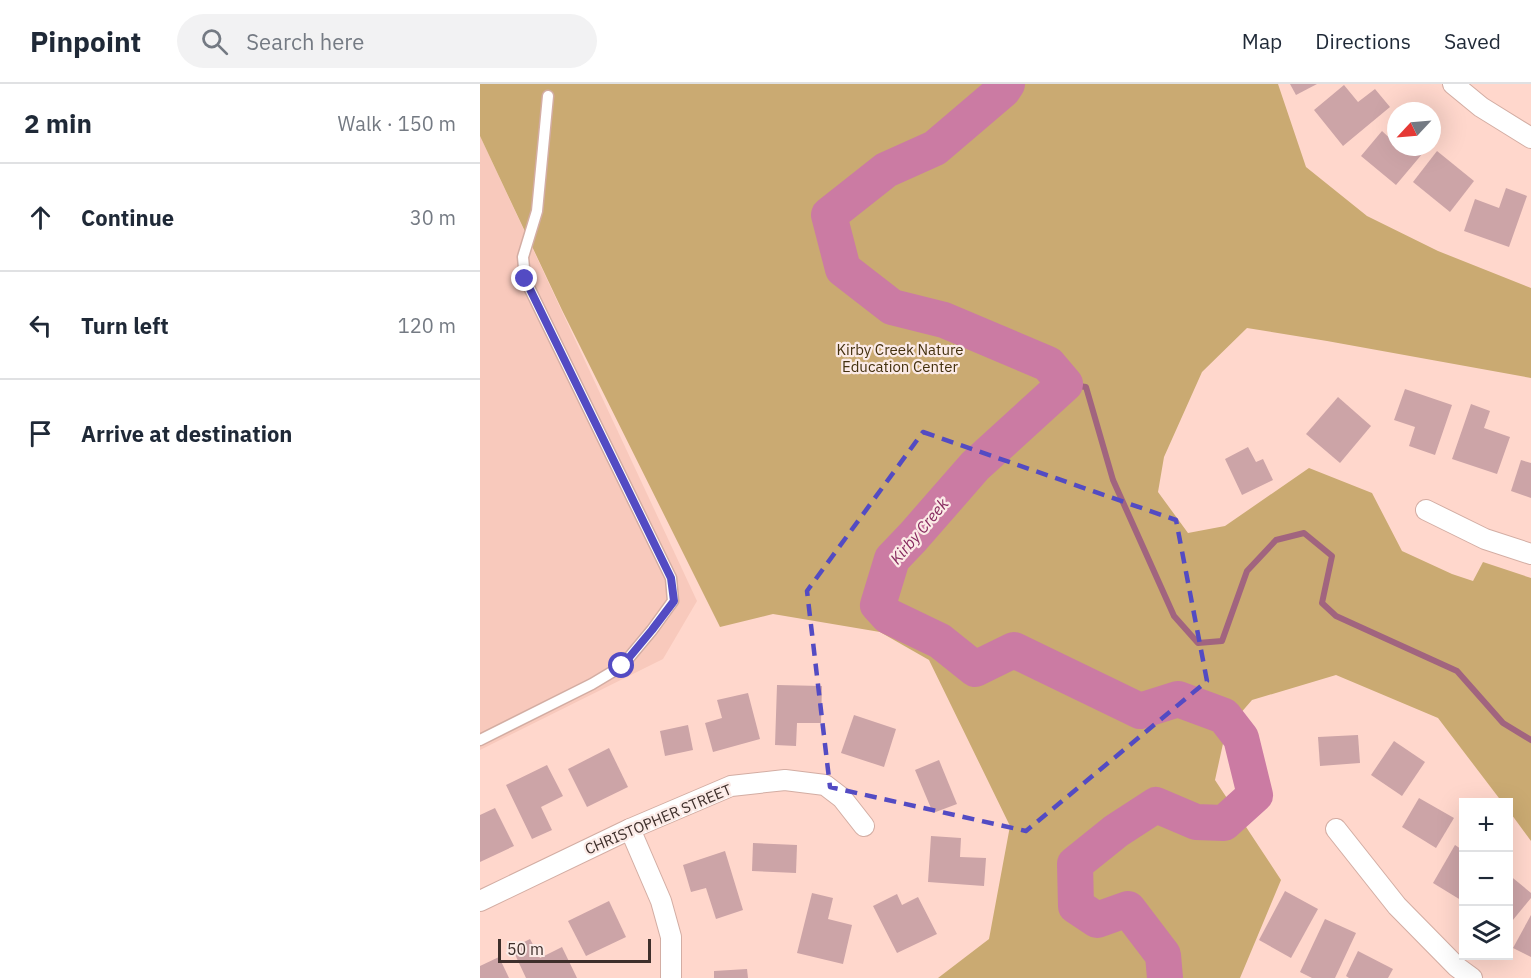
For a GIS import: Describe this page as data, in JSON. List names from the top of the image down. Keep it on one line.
{"streets":{"street":["CHRISTOPHER STREET"]},"water":["Kirby Creek"],"parks":["Kirby Creek Nature Education Center"],"scale_bar":"50 m","north":"bottom left","page":{"header":"Pinpoint","search":"Search here","nav":["Map","Directions","Saved"],"heading":["2 min","Walk · 150 m"],"list":[["Continue","30 m"],["Turn left","120 m"],"Arrive at destination"],"map_buttons":["+","−"],"scale":"50 m"}}
